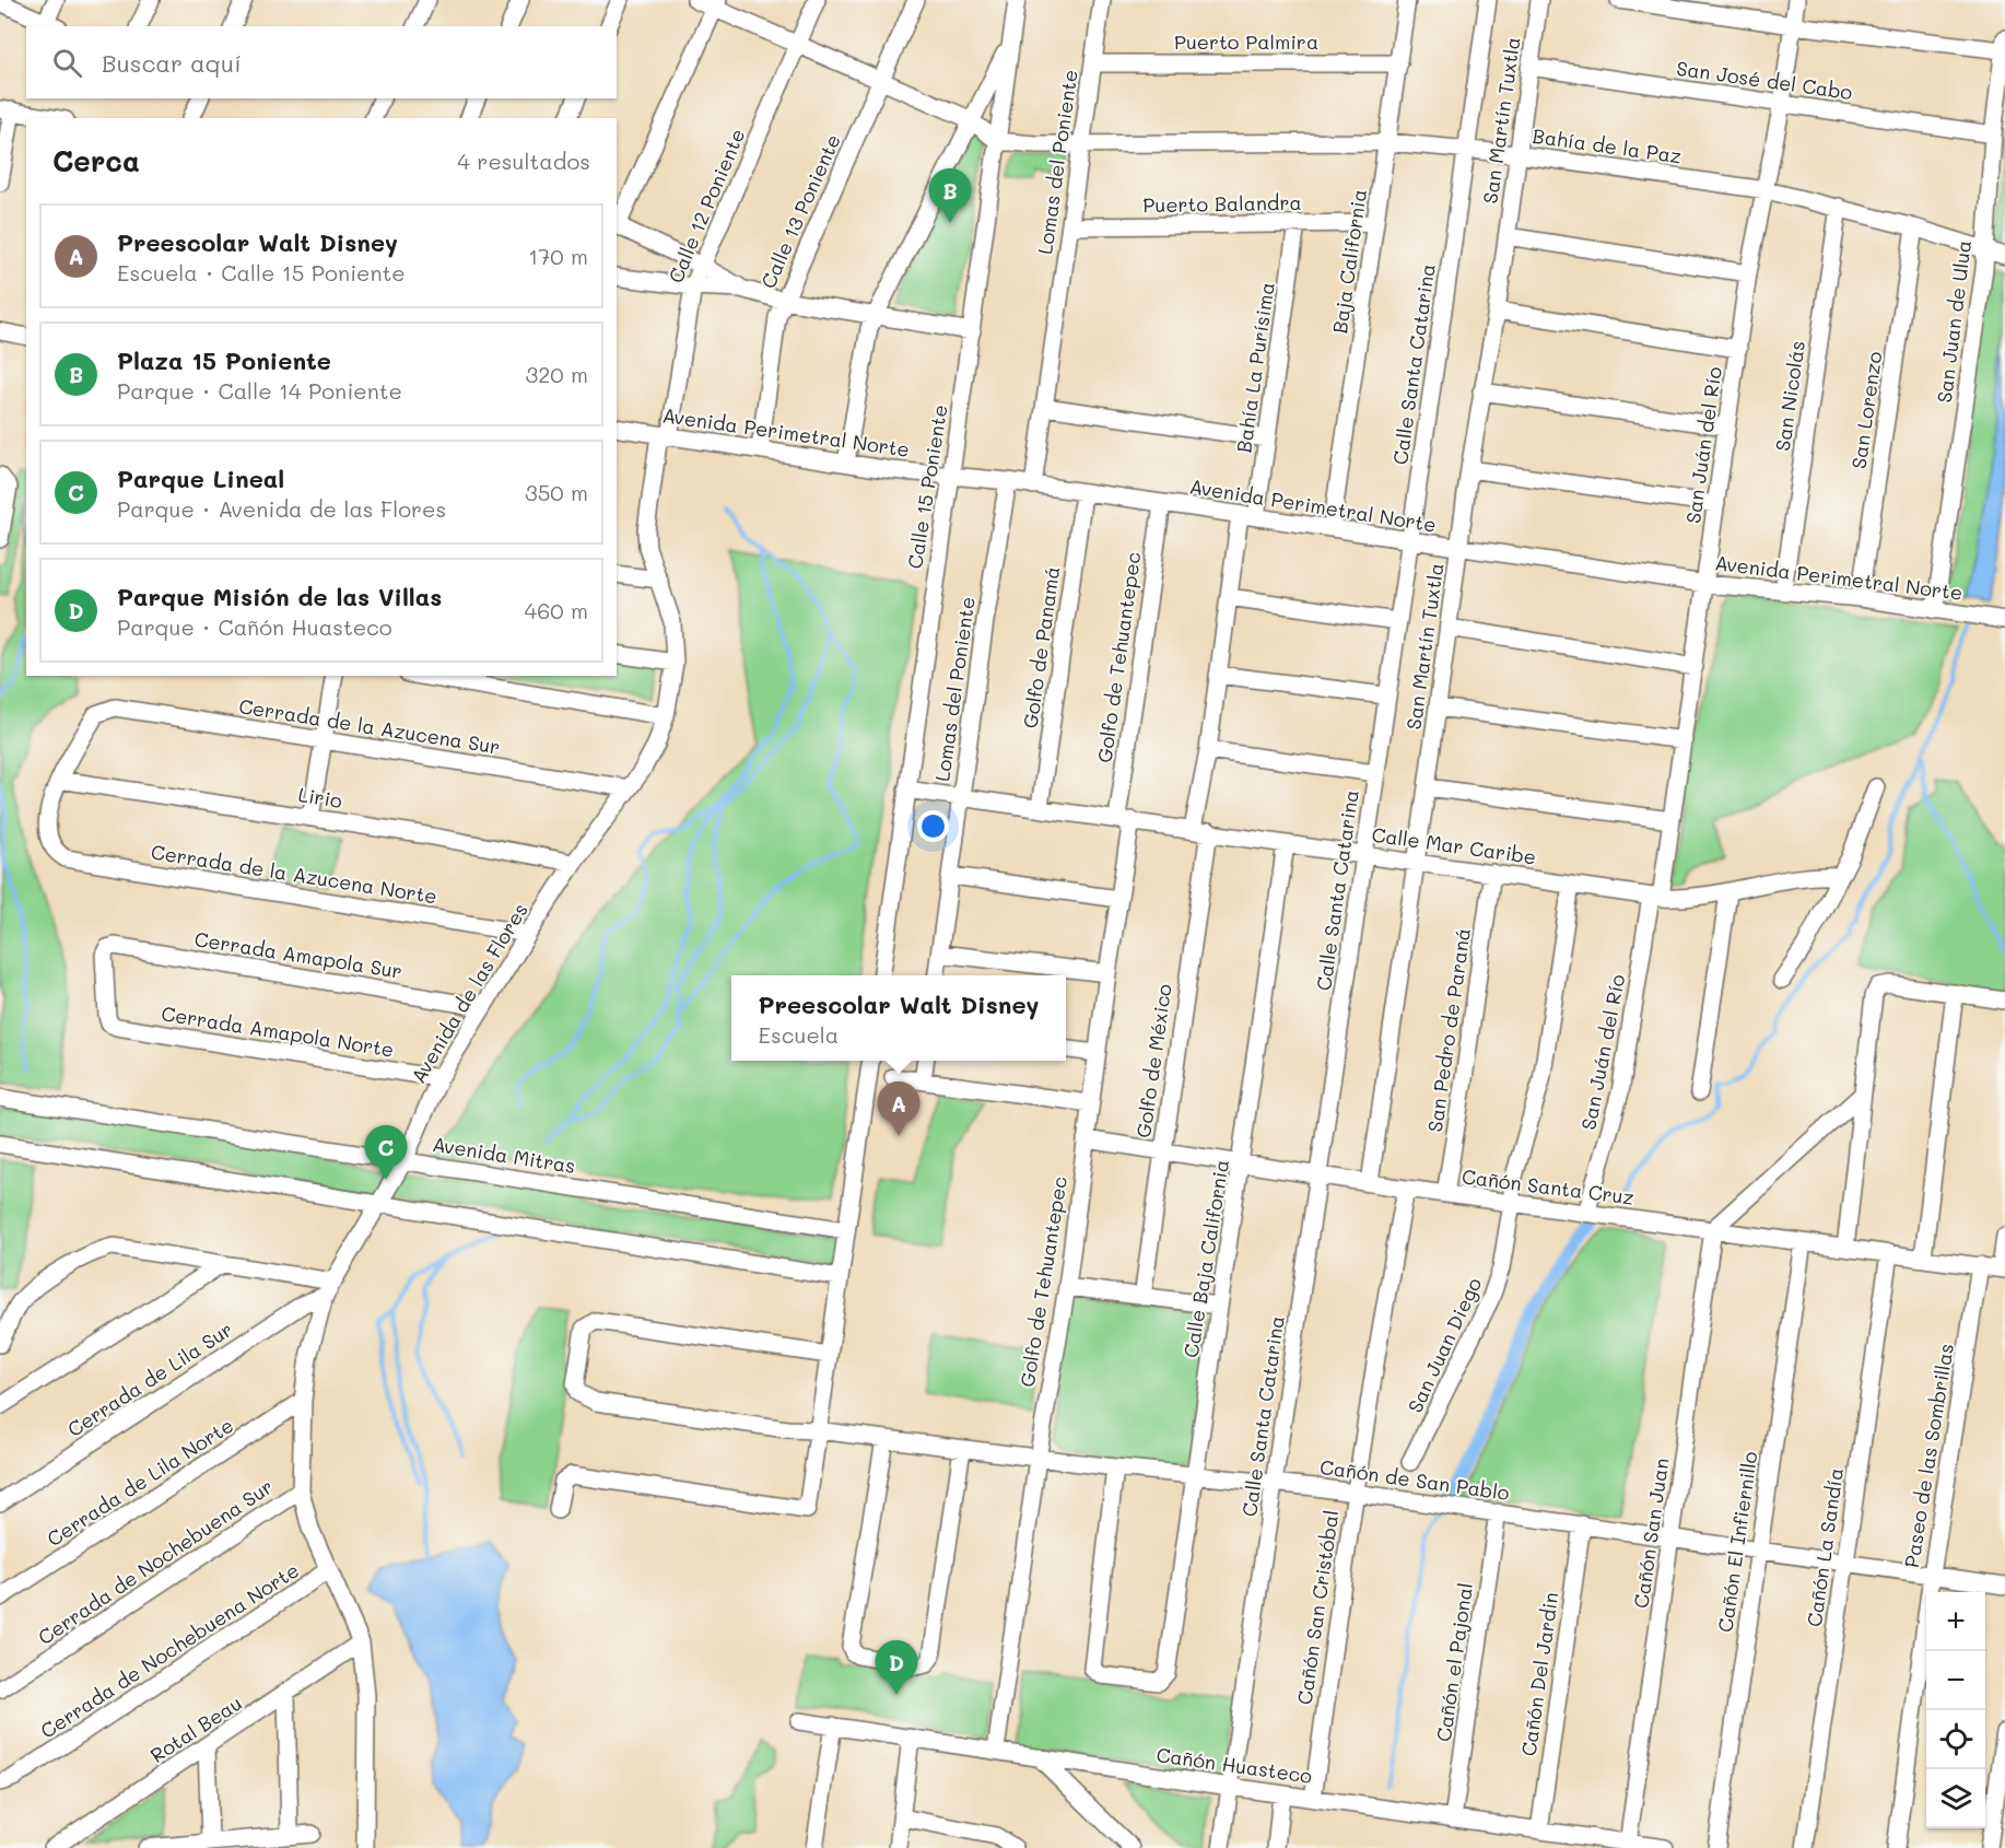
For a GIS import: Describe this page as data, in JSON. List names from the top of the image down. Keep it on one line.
{"streets":{"street":["Puerto Palmira","San José del Cabo","San Martín Tuxtla","Bahía de la Paz","Lomas del Poniente","Puerto Balandra","Calle 12 Poniente","Calle 13 Poniente","Baja California","San Juan de Ulua","Calle Santa Catarina","Bahía La Purísima","San Nicolás","San Lorenzo","Avenida Perimetral Norte","San Juán del Río","Calle 15 Poniente","Golfo de Panamá","Golfo de Tehuantepec","Cerrada de la Azucena Sur","Lirio","Calle Mar Caribe","Cerrada de la Azucena Norte","Cerrada Amapola Sur","Avenida de las Flores","San Pedro de Paraná","Cerrada Amapola Norte","Golfo de México","Avenida Mitras","Cañón Santa Cruz","Calle Baja California","San Juan Diego","Cerrada de Lila Sur","Paseo de las Sombrillas","Cañón de San Pablo","Cerrada de Lila Norte","Cañón San Juan","Cañón El Infiernillo","Cañón La Sandía","Cerrada de Nochebuena Sur","Cañón San Cristóbal","Cerrada de Nochebuena Norte","Cañón el Pajonal","Cañón Del Jardin","Rotal Beau","Cañón Huasteco"]},"crossings":[["Puerto Palmira","Lomas del Poniente"],["Puerto Palmira","Baja California"],["San José del Cabo","San Martín Tuxtla"],["San José del Cabo","San Juan de Ulua"],["San José del Cabo","San Juán del Río"],["San Martín Tuxtla","Bahía de la Paz"],["San Martín Tuxtla","Avenida Perimetral Norte"],["San Martín Tuxtla","Calle Mar Caribe"],["San Martín Tuxtla","Cañón Santa Cruz"],["Bahía de la Paz","Lomas del Poniente"],["Bahía de la Paz","Baja California"],["Bahía de la Paz","San Juan de Ulua"],["Bahía de la Paz","Calle Santa Catarina"],["Bahía de la Paz","San Nicolás"],["Bahía de la Paz","San Lorenzo"],["Bahía de la Paz","San Juán del Río"],["Bahía de la Paz","Calle 15 Poniente"],["Lomas del Poniente","Puerto Balandra"],["Lomas del Poniente","Avenida Perimetral Norte"],["Lomas del Poniente","Calle Mar Caribe"],["Puerto Balandra","Baja California"],["Puerto Balandra","Bahía La Purísima"],["Calle 12 Poniente","Avenida Perimetral Norte"],["Calle 12 Poniente","Avenida de las Flores"],["Calle 13 Poniente","Avenida Perimetral Norte"],["Baja California","Avenida Perimetral Norte"],["San Juan de Ulua","Avenida Perimetral Norte"],["Calle Santa Catarina","Avenida Perimetral Norte"],["Calle Santa Catarina","Calle Mar Caribe"],["Calle Santa Catarina","Cañón Santa Cruz"],["Calle Santa Catarina","Cañón de San Pablo"],["Calle Santa Catarina","Cañón Huasteco"],["Bahía La Purísima","Avenida Perimetral Norte"],["Bahía La Purísima","Golfo de México"],["San Nicolás","Avenida Perimetral Norte"],["San Lorenzo","Avenida Perimetral Norte"],["Avenida Perimetral Norte","San Juán del Río"],["Avenida Perimetral Norte","Calle 15 Poniente"],["Avenida Perimetral Norte","Golfo de Panamá"],["Avenida Perimetral Norte","Golfo de Tehuantepec"],["Avenida Perimetral Norte","Avenida de las Flores"],["Avenida Perimetral Norte","Golfo de México"],["San Juán del Río","Calle Mar Caribe"],["San Juán del Río","Cañón Santa Cruz"],["Calle 15 Poniente","Calle Mar Caribe"],["Golfo de Panamá","Calle Mar Caribe"],["Golfo de Tehuantepec","Calle Mar Caribe"],["Golfo de Tehuantepec","Cañón Santa Cruz"],["Golfo de Tehuantepec","Cañón de San Pablo"],["Golfo de Tehuantepec","Cañón Huasteco"],["Cerrada de la Azucena Sur","Lirio"],["Cerrada de la Azucena Sur","Cerrada de la Azucena Norte"],["Cerrada de la Azucena Sur","Avenida de las Flores"],["Lirio","Cerrada de la Azucena Norte"],["Lirio","Avenida de las Flores"],["Calle Mar Caribe","San Pedro de Paraná"],["Calle Mar Caribe","Golfo de México"],["Calle Mar Caribe","Calle Baja California"],["Calle Mar Caribe","San Juan Diego"],["Cerrada de la Azucena Norte","Avenida de las Flores"],["Cerrada Amapola Sur","Avenida de las Flores"],["Cerrada Amapola Sur","Cerrada Amapola Norte"],["Avenida de las Flores","Cerrada Amapola Norte"],["Avenida de las Flores","Avenida Mitras"],["Avenida de las Flores","Cerrada de Lila Sur"],["Avenida de las Flores","Cerrada de Lila Norte"],["Avenida de las Flores","Cerrada de Nochebuena Sur"],["Avenida de las Flores","Cerrada de Nochebuena Norte"],["Avenida de las Flores","Rotal Beau"],["San Pedro de Paraná","Cañón Santa Cruz"],["Golfo de México","Cañón Santa Cruz"],["Cañón Santa Cruz","Calle Baja California"],["Cañón Santa Cruz","San Juan Diego"],["Cañón Santa Cruz","Paseo de las Sombrillas"],["Cañón Santa Cruz","Cañón San Juan"],["Cañón Santa Cruz","Cañón El Infiernillo"],["Cañón Santa Cruz","Cañón La Sandía"],["Cañón Santa Cruz","Cañón San Cristóbal"],["Calle Baja California","Cañón de San Pablo"],["Paseo de las Sombrillas","Cañón de San Pablo"],["Cañón de San Pablo","Cañón San Juan"],["Cañón de San Pablo","Cañón El Infiernillo"],["Cañón de San Pablo","Cañón La Sandía"],["Cañón de San Pablo","Cañón San Cristóbal"],["Cañón de San Pablo","Cañón el Pajonal"],["Cañón de San Pablo","Cañón Del Jardin"],["Cañón San Juan","Cañón Huasteco"],["Cañón San Cristóbal","Cañón Huasteco"],["Cañón el Pajonal","Cañón Huasteco"],["Cañón Del Jardin","Cañón Huasteco"]],"page":{"search":"Buscar aquí","heading":["Cerca","4 resultados"],"pins":["B","A","C","D"],"list":[{"mark":"A","name":"Preescolar Walt Disney","note":"Escuela · Calle 15 Poniente","value":"170 m"},{"mark":"B","name":"Plaza 15 Poniente","note":"Parque · Calle 14 Poniente","value":"320 m"},{"mark":"C","name":"Parque Lineal","note":"Parque · Avenida de las Flores","value":"350 m"},{"mark":"D","name":"Parque Misión de las Villas","note":"Parque · Cañón Huasteco","value":"460 m"}],"popup":["Preescolar Walt Disney","Escuela"],"map_buttons":["+","−"]}}
